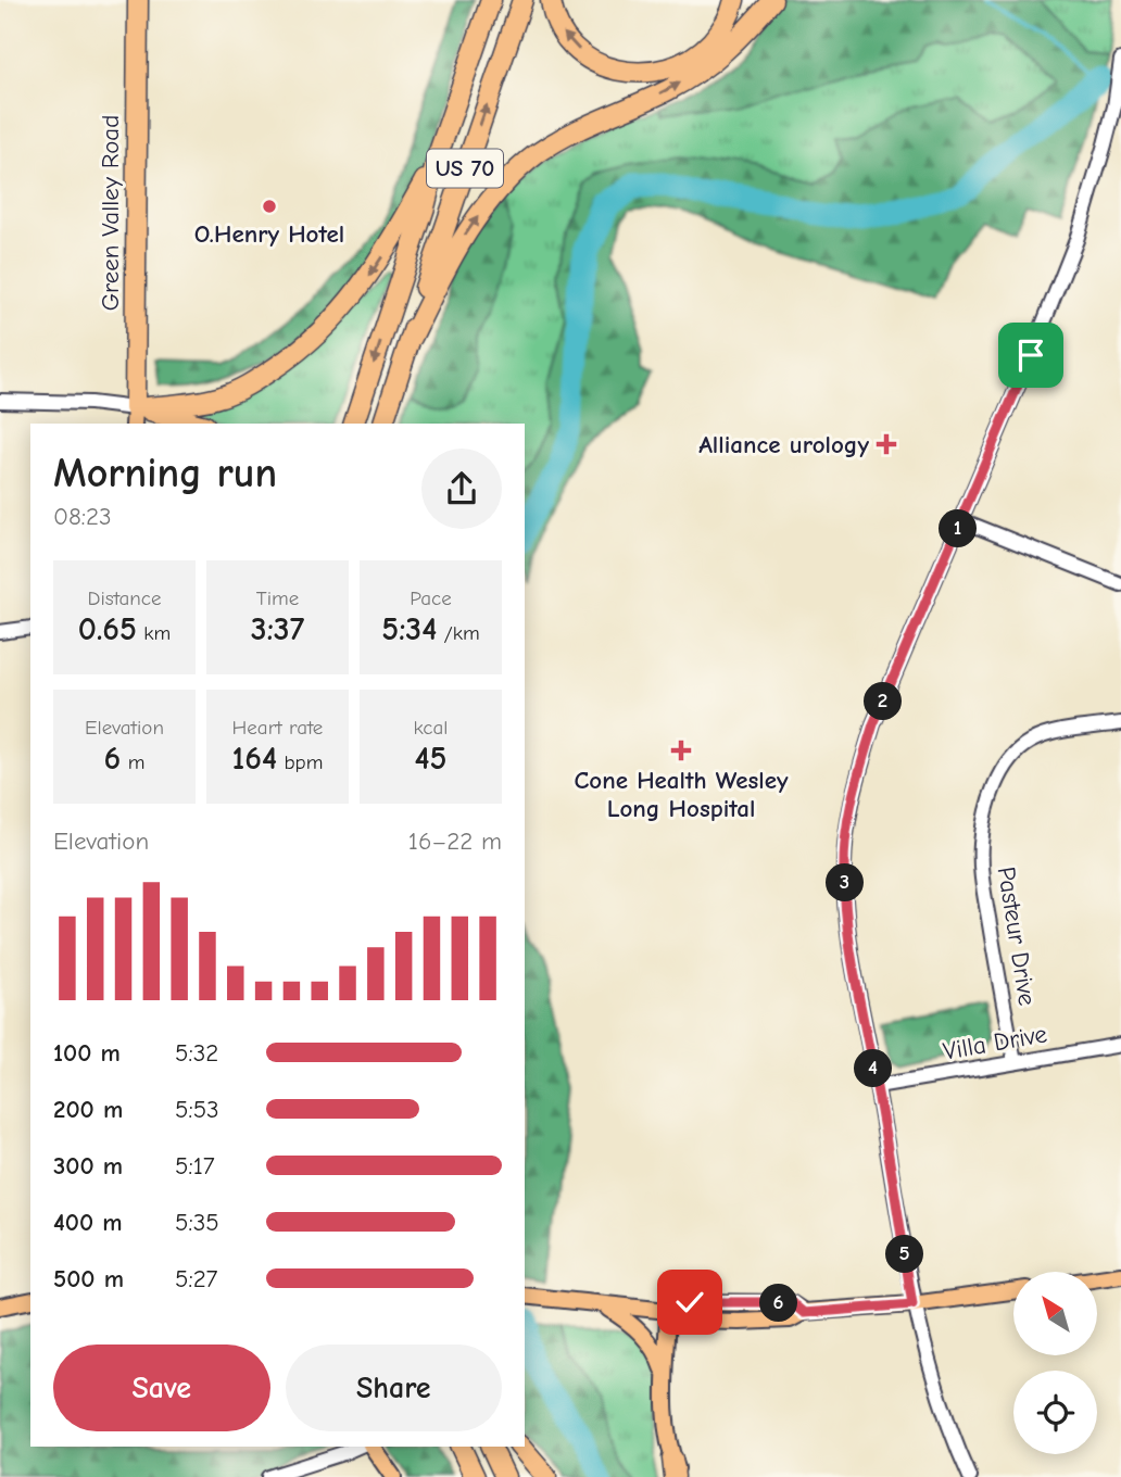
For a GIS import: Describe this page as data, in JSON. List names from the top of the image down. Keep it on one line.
{"streets":{"highway":["US 70","Green Valley Road"],"street":["Pasteur Drive","Villa Drive"]},"crossings":[["Pasteur Drive","Villa Drive"]],"places":{"other":["O.Henry Hotel"],"health":["Alliance urology","Cone Health Wesley Long Hospital"]},"north":"top left","page":{"heading":["Morning run","08:23"],"pins":["1","2","3","4","5","6"],"stats":[["Distance","0.65 km"],["Time","3:37"],["Pace","5:34 /km"],["Elevation","6 m"],["Heart rate","164 bpm"],["kcal","45"]],"chart":["Elevation","16–22 m"],"list":[{"name":"100 m","note":"5:32"},{"name":"200 m","note":"5:53"},{"name":"300 m","note":"5:17"},{"name":"400 m","note":"5:35"},{"name":"500 m","note":"5:27"}],"buttons":["Save","Share"]}}
